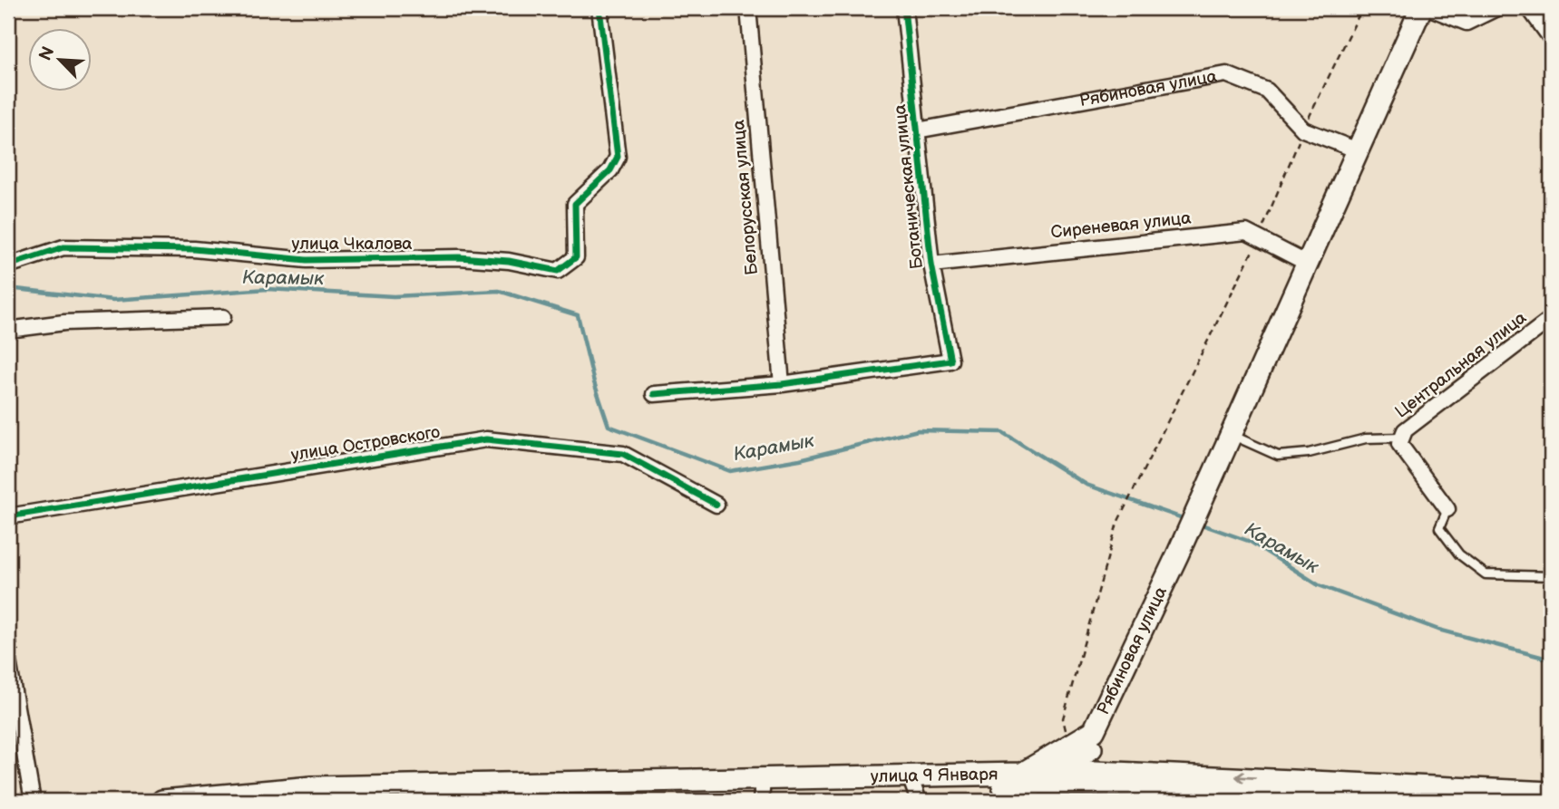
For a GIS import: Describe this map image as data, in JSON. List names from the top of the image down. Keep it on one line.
{"streets":{"main road":["Рябиновая улица","улица 9 Января"],"street":["Ботаническая улица","Белорусская улица","Сиреневая улица","улица Чкалова","Центральная улица","улица Островского"]},"crossings":[["Рябиновая улица","Ботаническая улица"],["Рябиновая улица","улица 9 Января"],["Ботаническая улица","Белорусская улица"],["Ботаническая улица","Сиреневая улица"]],"water":["Карамык"],"north":"top left"}
